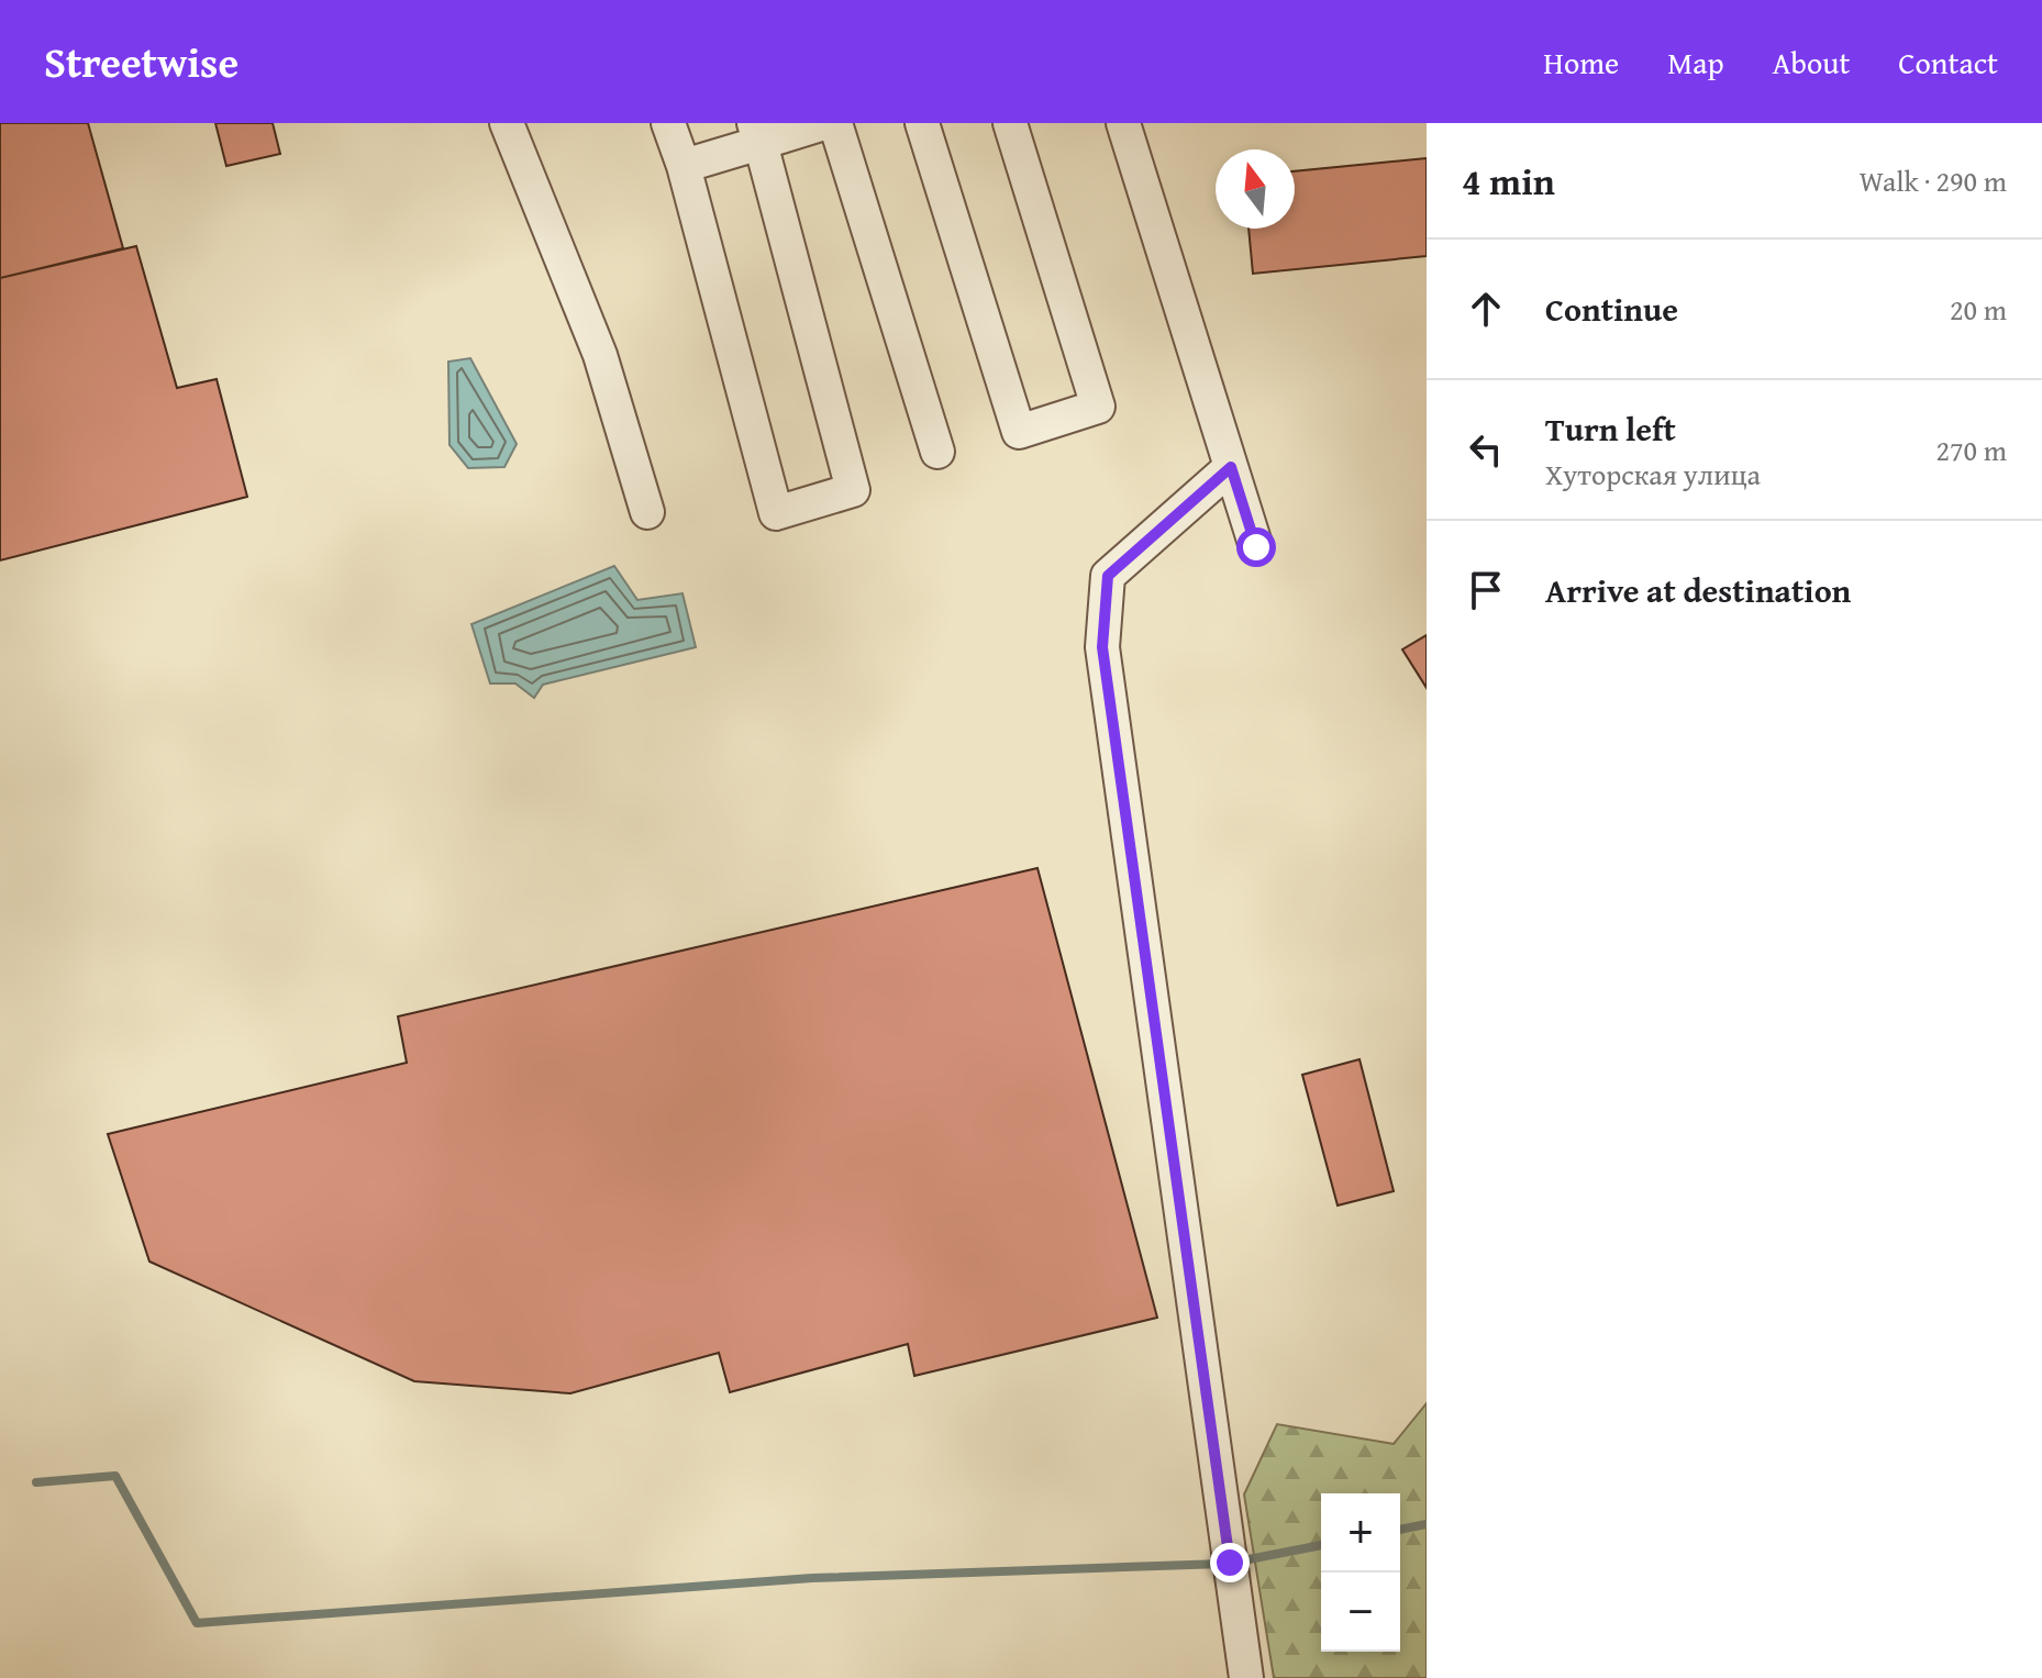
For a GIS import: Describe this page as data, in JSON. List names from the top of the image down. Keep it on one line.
{"north":"top","page":{"header":"Streetwise","nav":["Home","Map","About","Contact"],"heading":["4 min","Walk · 290 m"],"list":[["Continue","20 m"],["Turn left","Хуторская улица","270 m"],"Arrive at destination"],"map_buttons":["+","−"]}}
